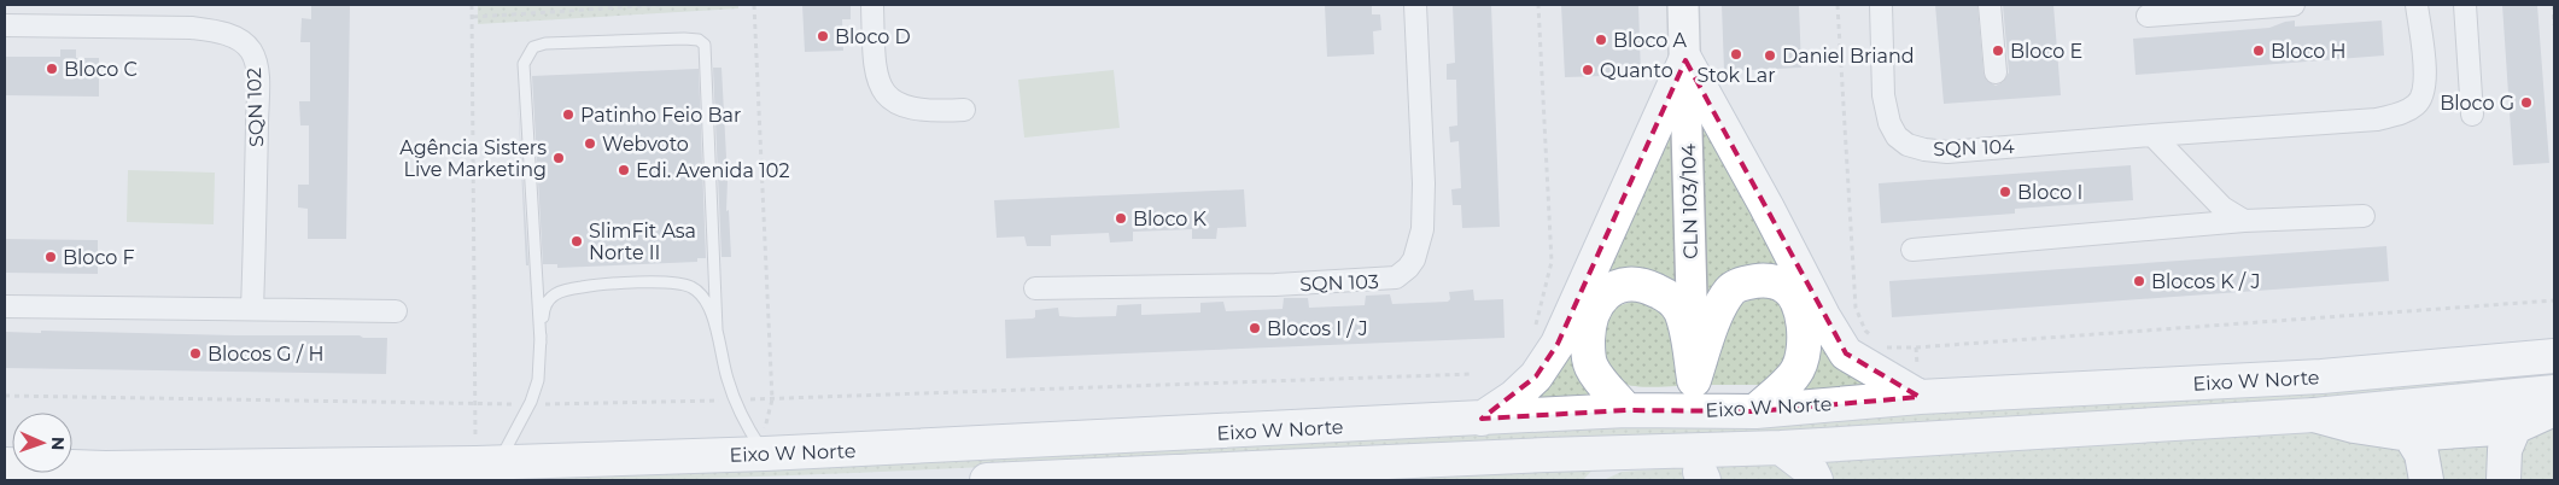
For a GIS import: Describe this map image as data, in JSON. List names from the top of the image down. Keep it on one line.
{"streets":{"main road":["Eixo W Norte"],"street":["SQN 102","SQN 104","CLN 103/104","SQN 103"]},"places":["Bloco D","Bloco A","Bloco E","Bloco H","Stok Lar","Daniel Briand","Bloco C","Quanto","Bloco G","Patinho Feio Bar","Webvoto","Agência Sisters Live Marketing","Edi. Avenida 102","Bloco I","Bloco K","SlimFit Asa Norte II","Bloco F","Blocos K / J","Blocos I / J","Blocos G / H"],"north":"right"}
